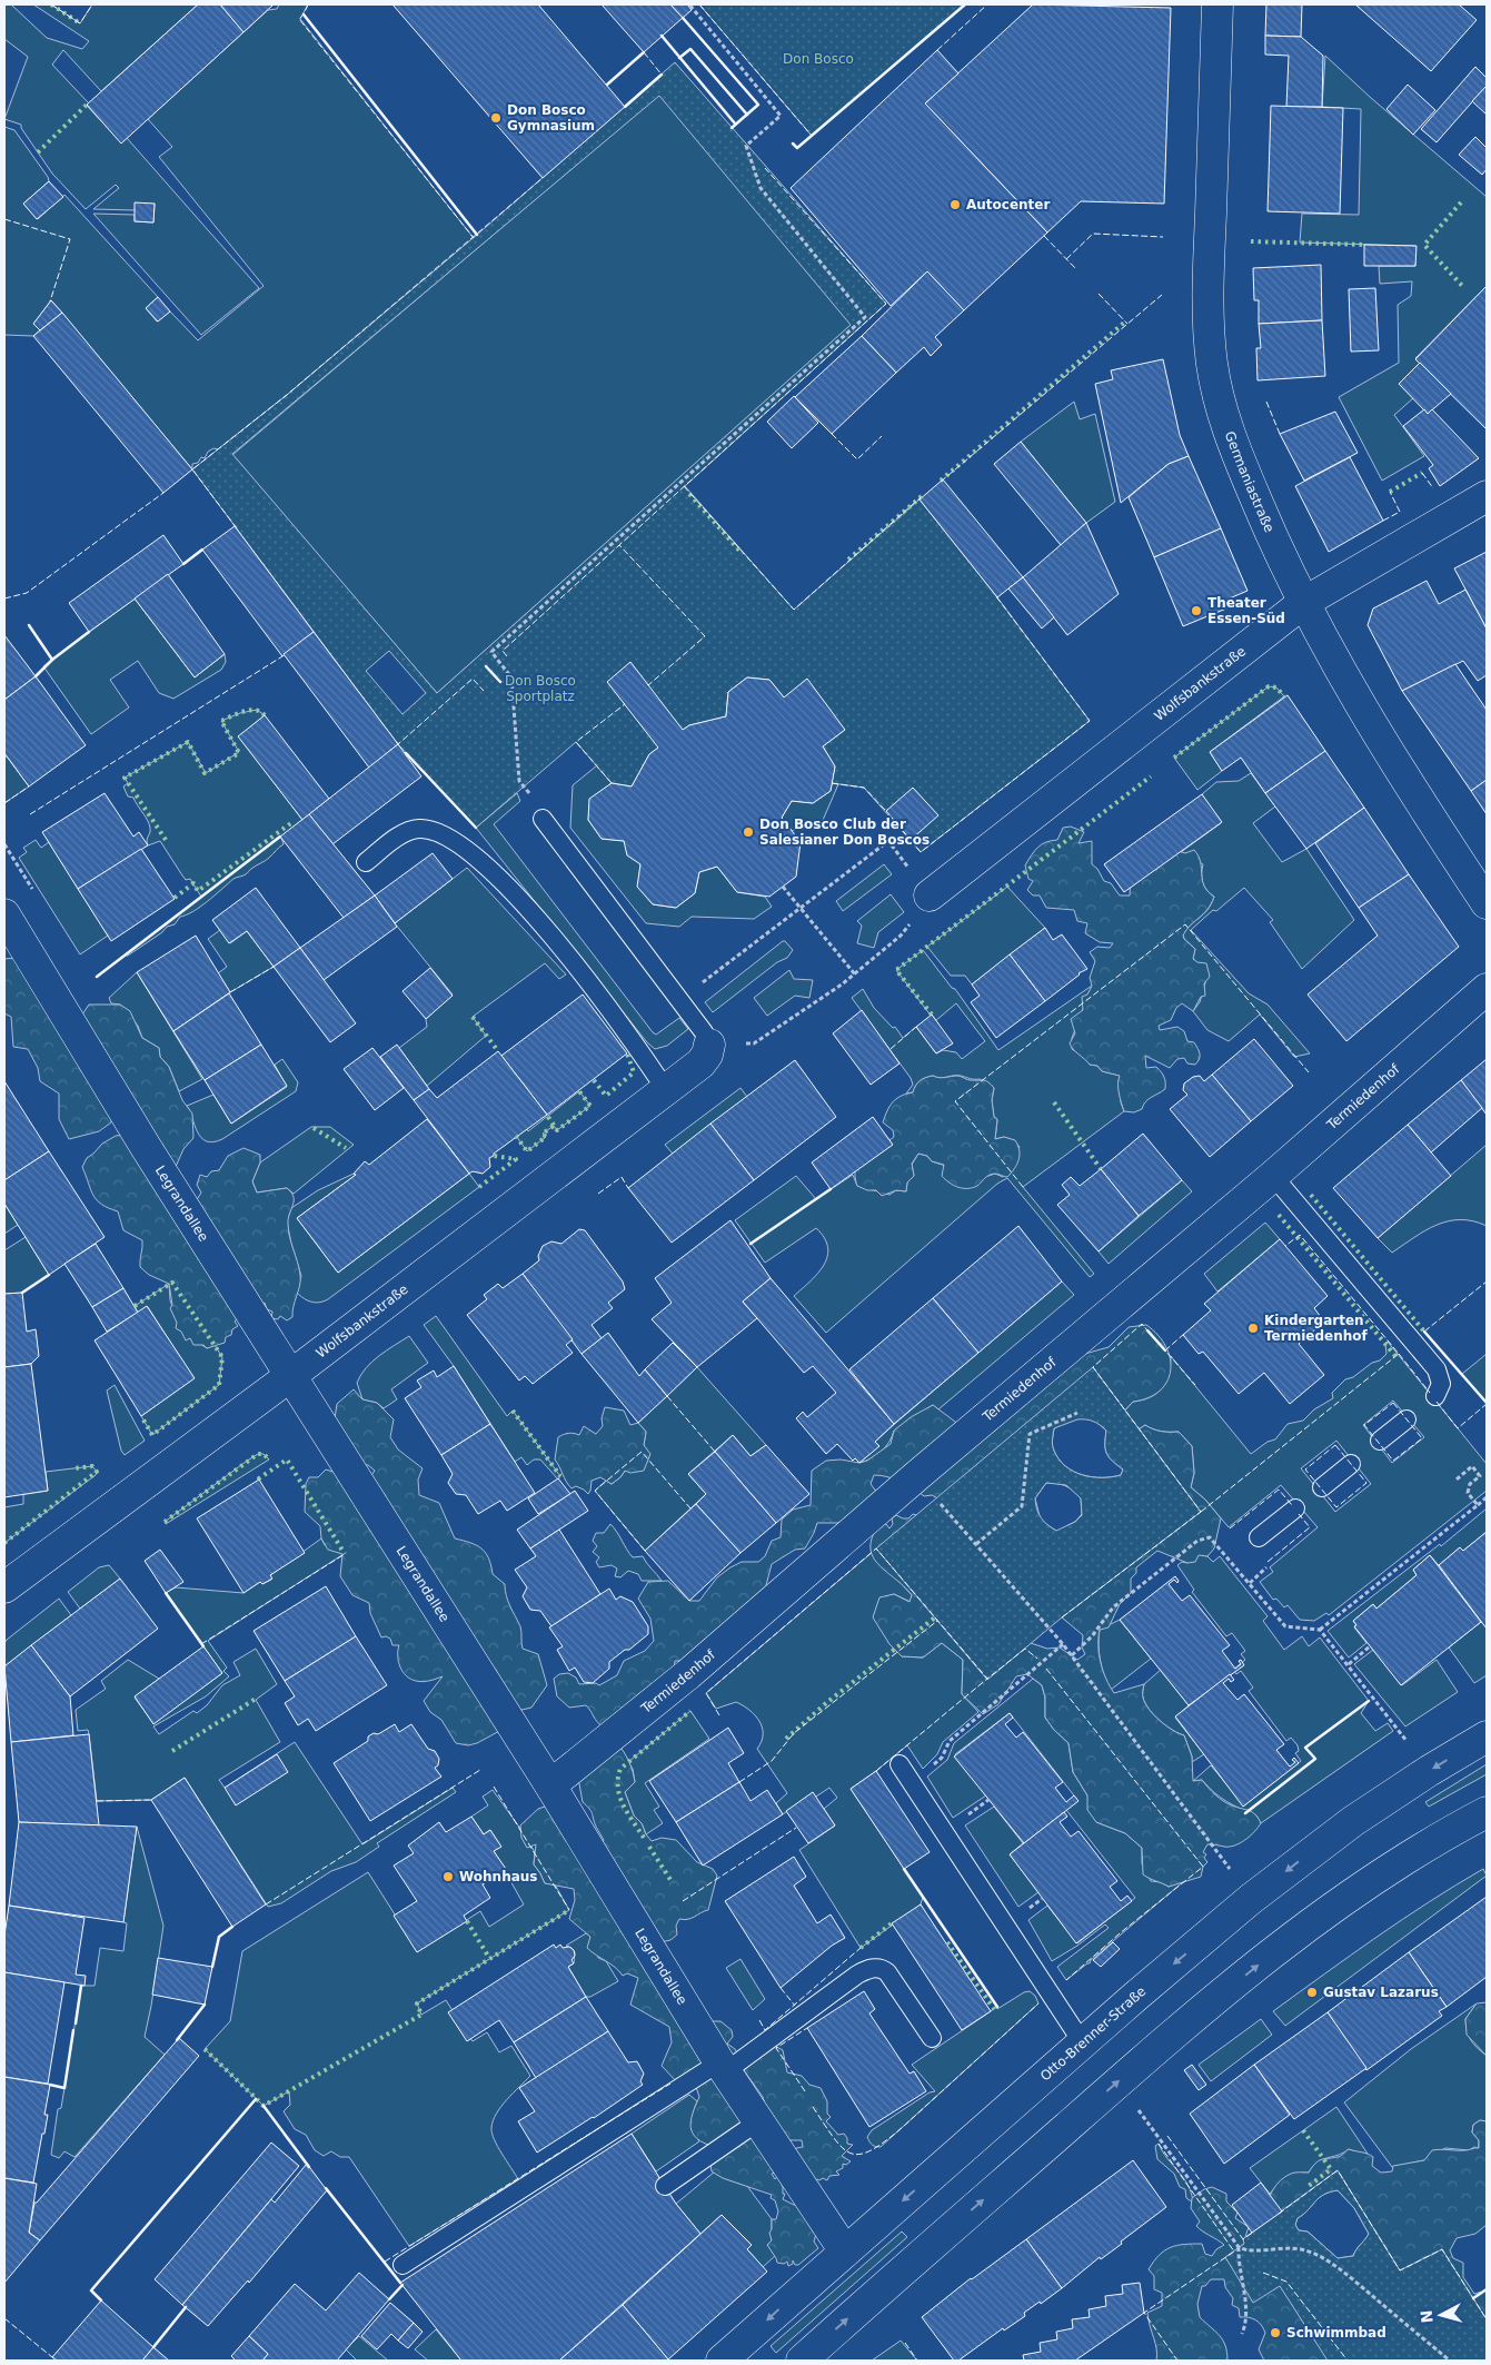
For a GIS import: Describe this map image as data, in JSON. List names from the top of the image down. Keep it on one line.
{"streets":{"street":["Germaniastraße","Wolfsbankstraße","Termiedenhof","Legrandallee","Otto-Brenner-Straße"]},"crossings":[["Germaniastraße","Wolfsbankstraße"],["Wolfsbankstraße","Legrandallee"],["Termiedenhof","Legrandallee"],["Legrandallee","Otto-Brenner-Straße"]],"parks":["Don Bosco","Don Bosco Sportplatz"],"places":["Don Bosco Gymnasium","Autocenter","Theater Essen-Süd","Don Bosco Club der Salesianer Don Boscos","Kindergarten Termiedenhof","Wohnhaus","Gustav Lazarus","Schwimmbad"],"north":"left"}
